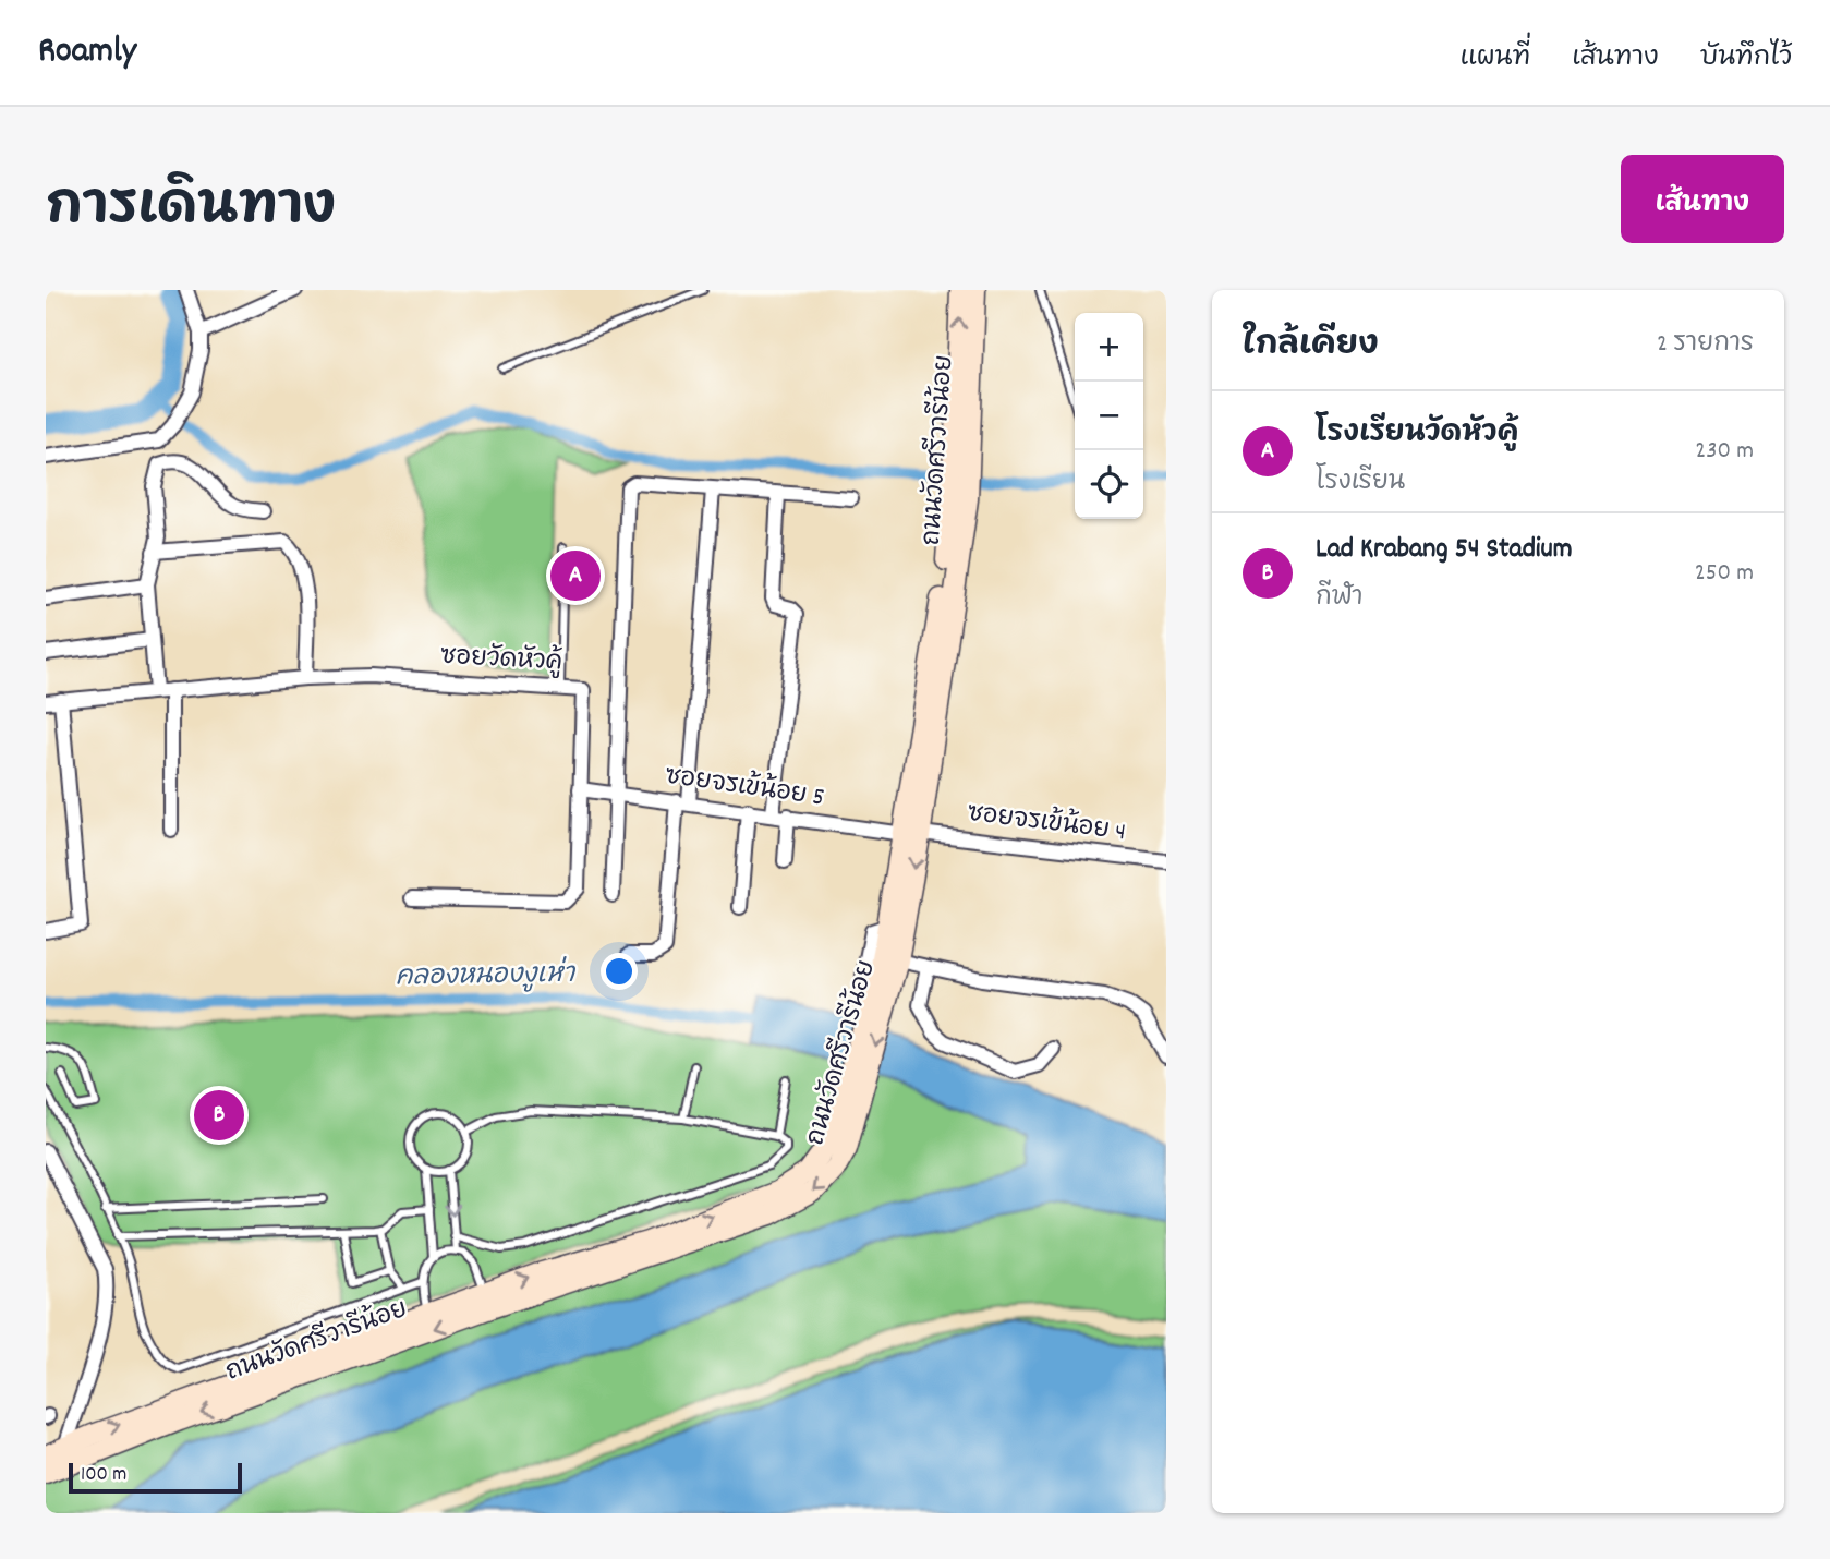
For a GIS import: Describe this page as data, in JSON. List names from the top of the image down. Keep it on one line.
{"streets":{"main road":["ถนนวัดศรีวารีน้อย"],"street":["ซอยวัดหัวคู้","ซอยจรเข้น้อย 5","ซอยจรเข้น้อย 4"]},"crossings":[["ถนนวัดศรีวารีน้อย","ซอยจรเข้น้อย 5"],["ถนนวัดศรีวารีน้อย","ซอยจรเข้น้อย 4"],["ซอยวัดหัวคู้","ซอยจรเข้น้อย 5"],["ซอยจรเข้น้อย 5","ซอยจรเข้น้อย 4"]],"water":["คลองหนองงูเห่า"],"scale_bar":"100 m","page":{"header":"Roamly","nav":["แผนที่","เส้นทาง","บันทึกไว้"],"title":"การเดินทาง","buttons":"เส้นทาง","heading":["ใกล้เคียง","2 รายการ"],"map_buttons":["+","−"],"list":[{"mark":"A","name":"โรงเรียนวัดหัวคู้","note":"โรงเรียน","value":"230 m"},{"mark":"B","name":"Lad Krabang 54 Stadium","note":"กีฬา","value":"250 m"}],"pins":["A","B"],"scale":"100 m"}}
